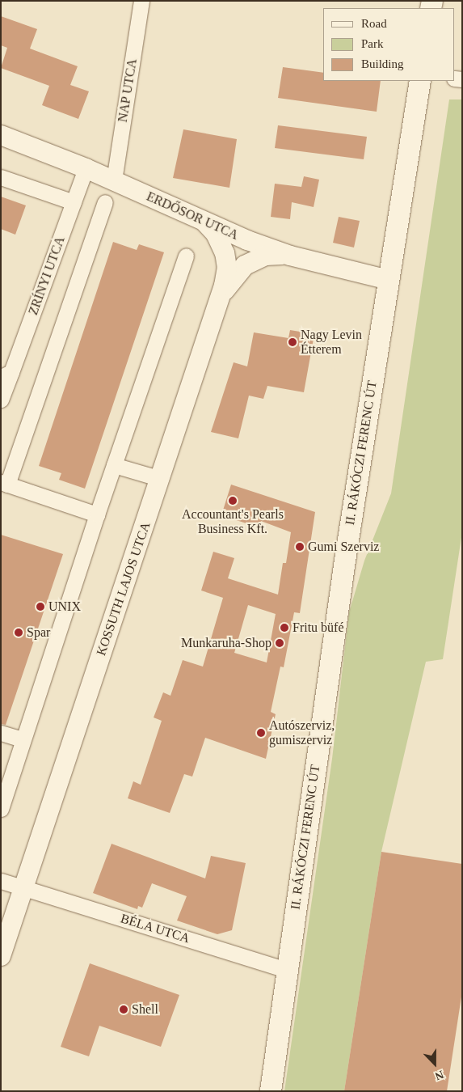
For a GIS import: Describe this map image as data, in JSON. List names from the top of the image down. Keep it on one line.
{"streets":{"main road":["II. RÁKÓCZI FERENC ÚT"],"street":["NAP UTCA","ERDŐSOR UTCA","ZRÍNYI UTCA","KOSSUTH LAJOS UTCA","BÉLA UTCA"]},"crossings":[["NAP UTCA","ERDŐSOR UTCA"],["ERDŐSOR UTCA","ZRÍNYI UTCA"],["ERDŐSOR UTCA","II. RÁKÓCZI FERENC ÚT"],["ERDŐSOR UTCA","KOSSUTH LAJOS UTCA"],["II. RÁKÓCZI FERENC ÚT","BÉLA UTCA"],["KOSSUTH LAJOS UTCA","BÉLA UTCA"]],"places":["Nagy Levin Étterem","Accountant's Pearls Business Kft.","Gumi Szerviz","UNIX","Fritu büfé","Spar","Munkaruha-Shop","Autószerviz, gumiszerviz","Shell"],"legend":["Road","Park","Building"],"north":"bottom"}
